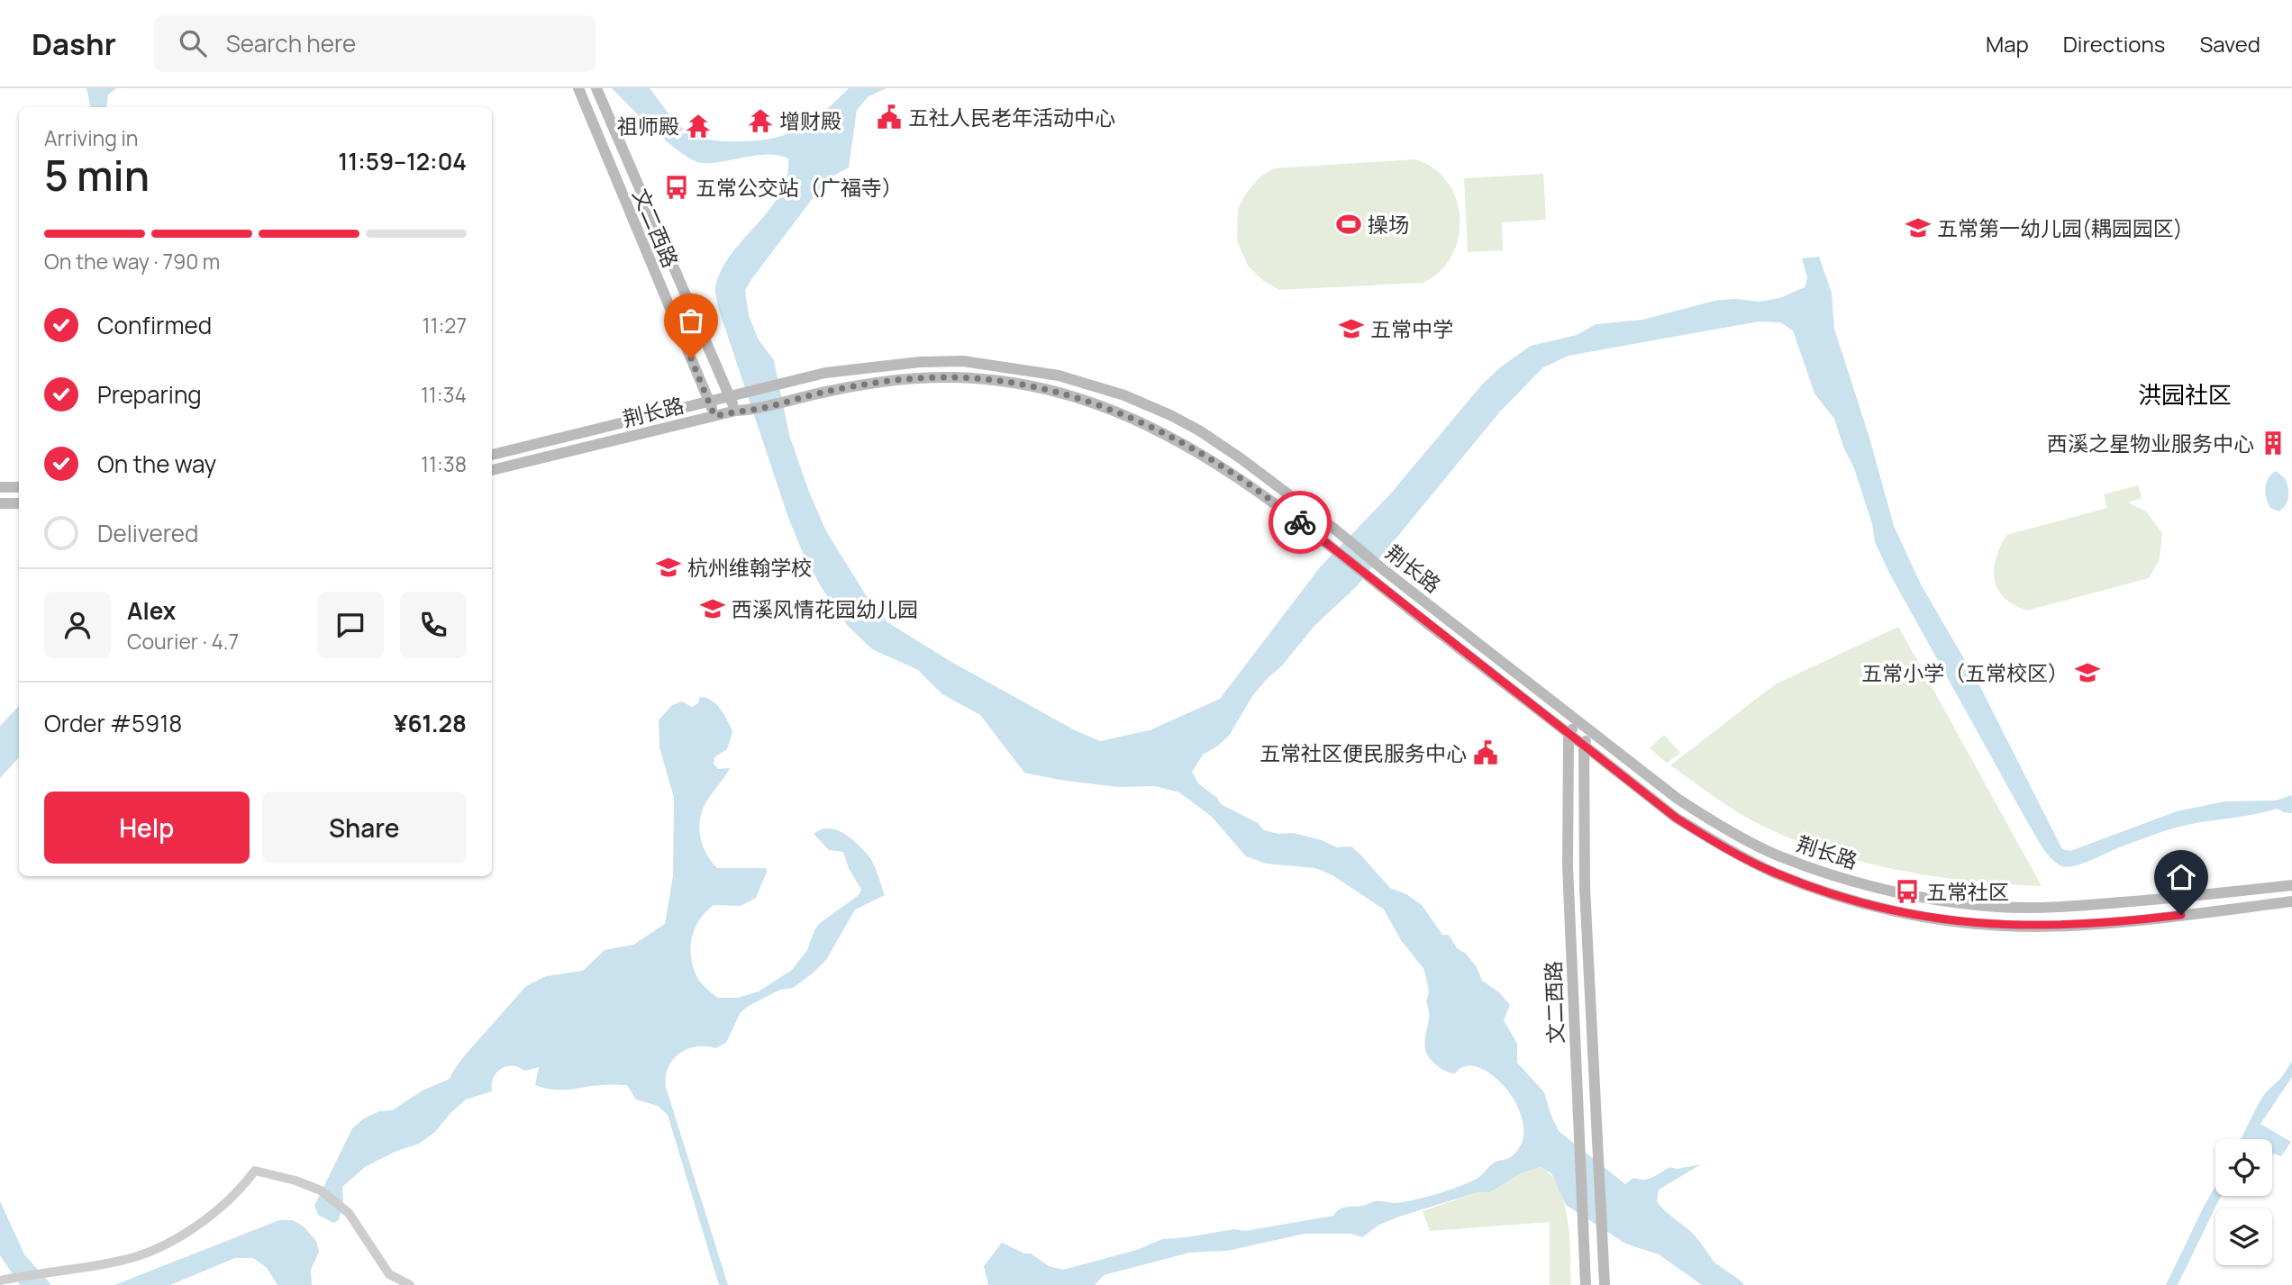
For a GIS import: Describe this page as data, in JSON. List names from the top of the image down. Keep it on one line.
{"streets":{"main road":["文二西路","荆长路"]},"crossings":[["文二西路","荆长路"]],"districts":["洪园社区"],"places":{"public building":["五社人民老年活动中心","五常社区便民服务中心"],"temple":["增财殿","祖师殿"],"bus stop":["五常公交站（广福寺）","五常社区"],"sports":["操场"],"school or university":["五常第一幼儿园(耦园园区)","五常中学","杭州维翰学校","西溪风情花园幼儿园","五常小学（五常校区）"],"building":["西溪之星物业服务中心"]},"page":{"header":"Dashr","search":"Search here","nav":["Map","Directions","Saved"],"heading":["5 min","Arriving in","11:59–12:04"],"panel":["Alex","Courier · 4.7","Order #5918","¥61.28"],"bar":"On the way · 790 m","list":[["Confirmed","11:27"],["Preparing","11:34"],["On the way","11:38"],"Delivered"],"buttons":["Help","Share"]}}
